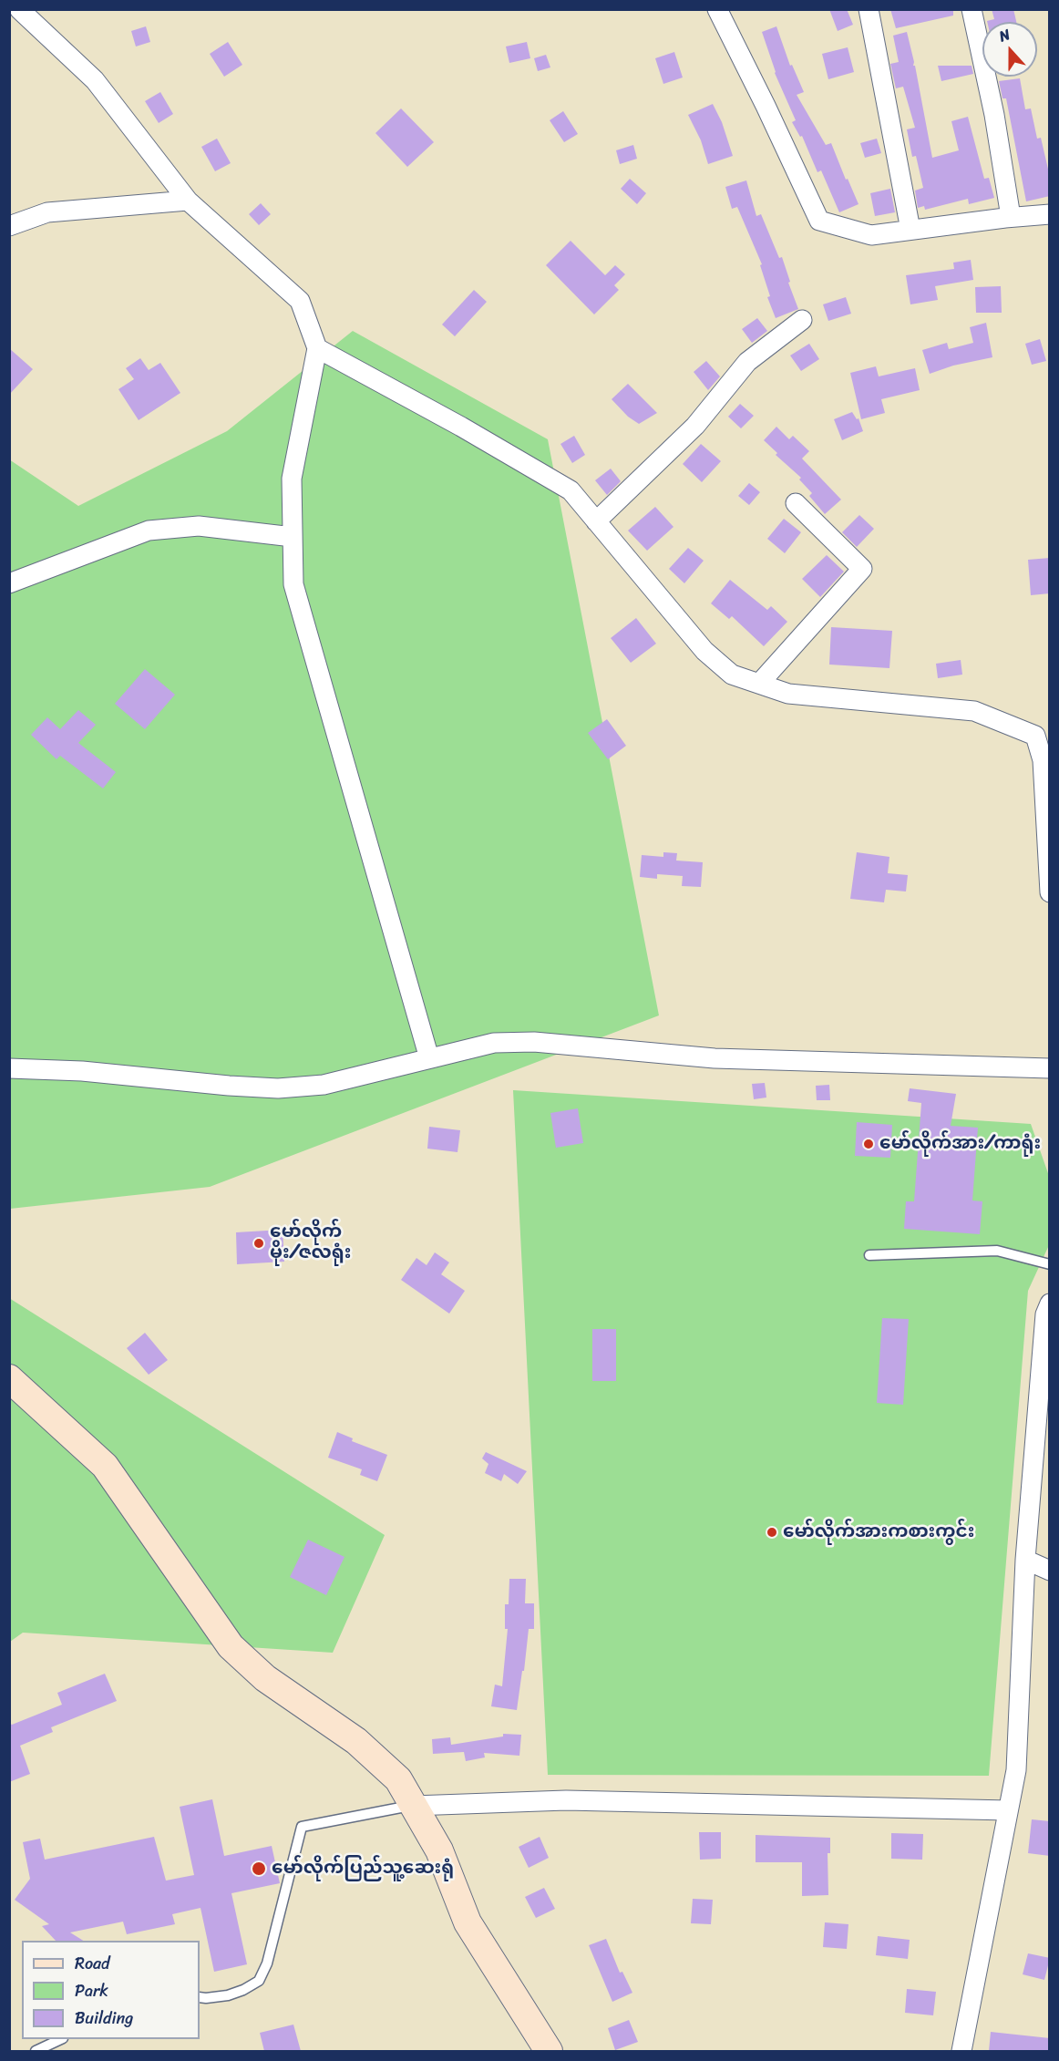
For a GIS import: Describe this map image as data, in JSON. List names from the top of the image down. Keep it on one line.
{"places":["မော်လိုက်အား/ကာရုံး","မော်လိုက် မိုး/ဇလရုံး","မော်လိုက်အားကစားကွင်း","မော်လိုက်ပြည်သူ့ဆေးရုံ"],"legend":["Road","Park","Building"],"north":"top"}
